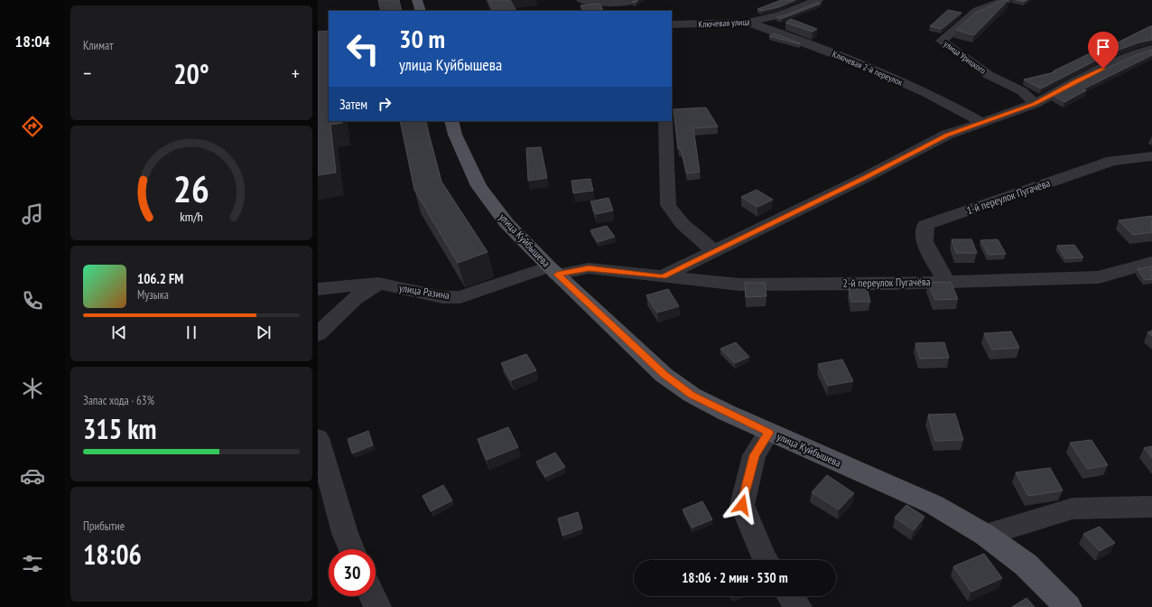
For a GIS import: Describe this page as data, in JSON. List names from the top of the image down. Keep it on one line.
{"streets":{"main road":["улица Куйбышева"],"street":["Ключевая улица","улица Урицкого","Ключевая 2-й переулок","1-й переулок Пугачёва","2-й переулок Пугачёва","улица Разина"]},"crossings":[["Ключевая улица","Ключевая 2-й переулок"],["1-й переулок Пугачёва","2-й переулок Пугачёва"],["улица Куйбышева","улица Разина"],["2-й переулок Пугачёва","улица Разина"]],"page":{"tabs":"18:04","tile":["Климат",["Запас хода · 63%","315 km"],["Прибытие","18:06"]],"turn":["30 m","улица Куйбышева"],"heat":["−","20°","+"],"then":"Затем","song":["106.2 FM","Музыка"],"limit":"30","trip":"18:06 · 2 мин · 530 m","gauge":["26","km/h"]}}
